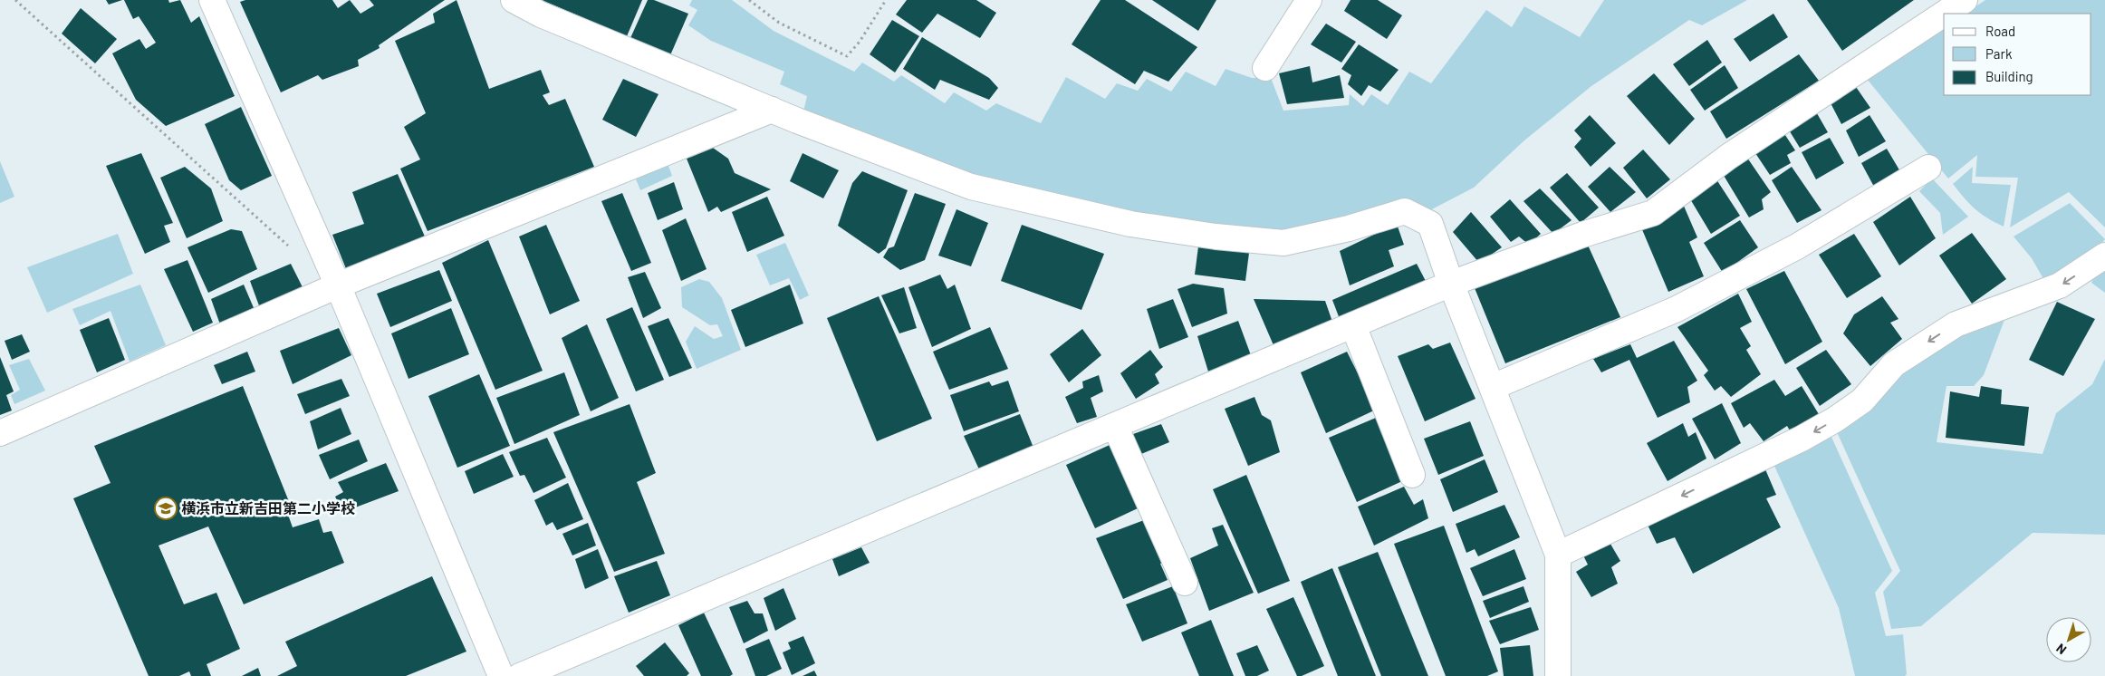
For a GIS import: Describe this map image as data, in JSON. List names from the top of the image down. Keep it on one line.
{"places":{"school or university":["横浜市立新吉田第二小学校"]},"legend":["Road","Park","Building"],"north":"bottom left"}
